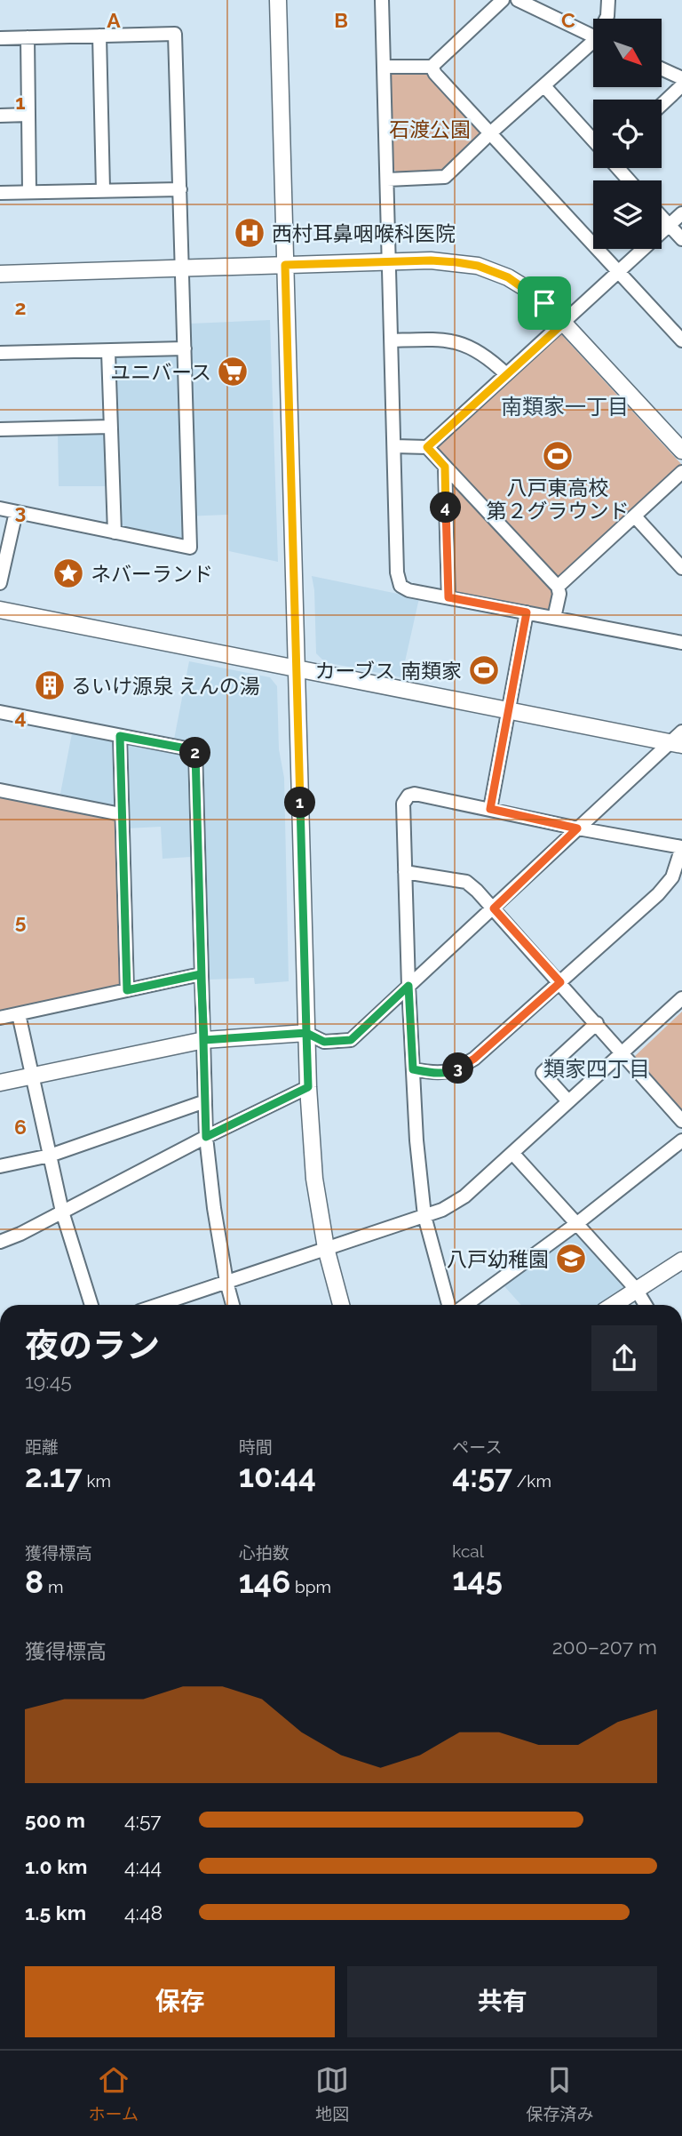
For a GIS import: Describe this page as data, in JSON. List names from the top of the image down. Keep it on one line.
{"districts":["南類家一丁目","類家四丁目"],"parks":["石渡公園"],"places":{"hospital":["西村耳鼻咽喉科医院"],"supermarket":["ユニバース"],"sports":["八戸東高校 第２グラウンド","カーブス 南類家"],"place":["ネバーランド"],"building":["るいけ源泉 えんの湯"],"school or university":["八戸幼稚園"]},"north":"bottom right","page":{"pins":["4","2","1","3"],"heading":["夜のラン","19:45"],"stats":[["距離","2.17 km"],["時間","10:44"],["ペース","4:57 /km"],["獲得標高","8 m"],["心拍数","146 bpm"],["kcal","145"]],"chart":["獲得標高","200–207 m"],"list":[{"name":"500 m","note":"4:57"},{"name":"1.0 km","note":"4:44"},{"name":"1.5 km","note":"4:48"}],"buttons":["保存","共有"],"tabs":["ホーム","地図","保存済み"]},"grid":{"columns":["A","B","C"],"rows":["1","2","3","4","5","6"]}}
